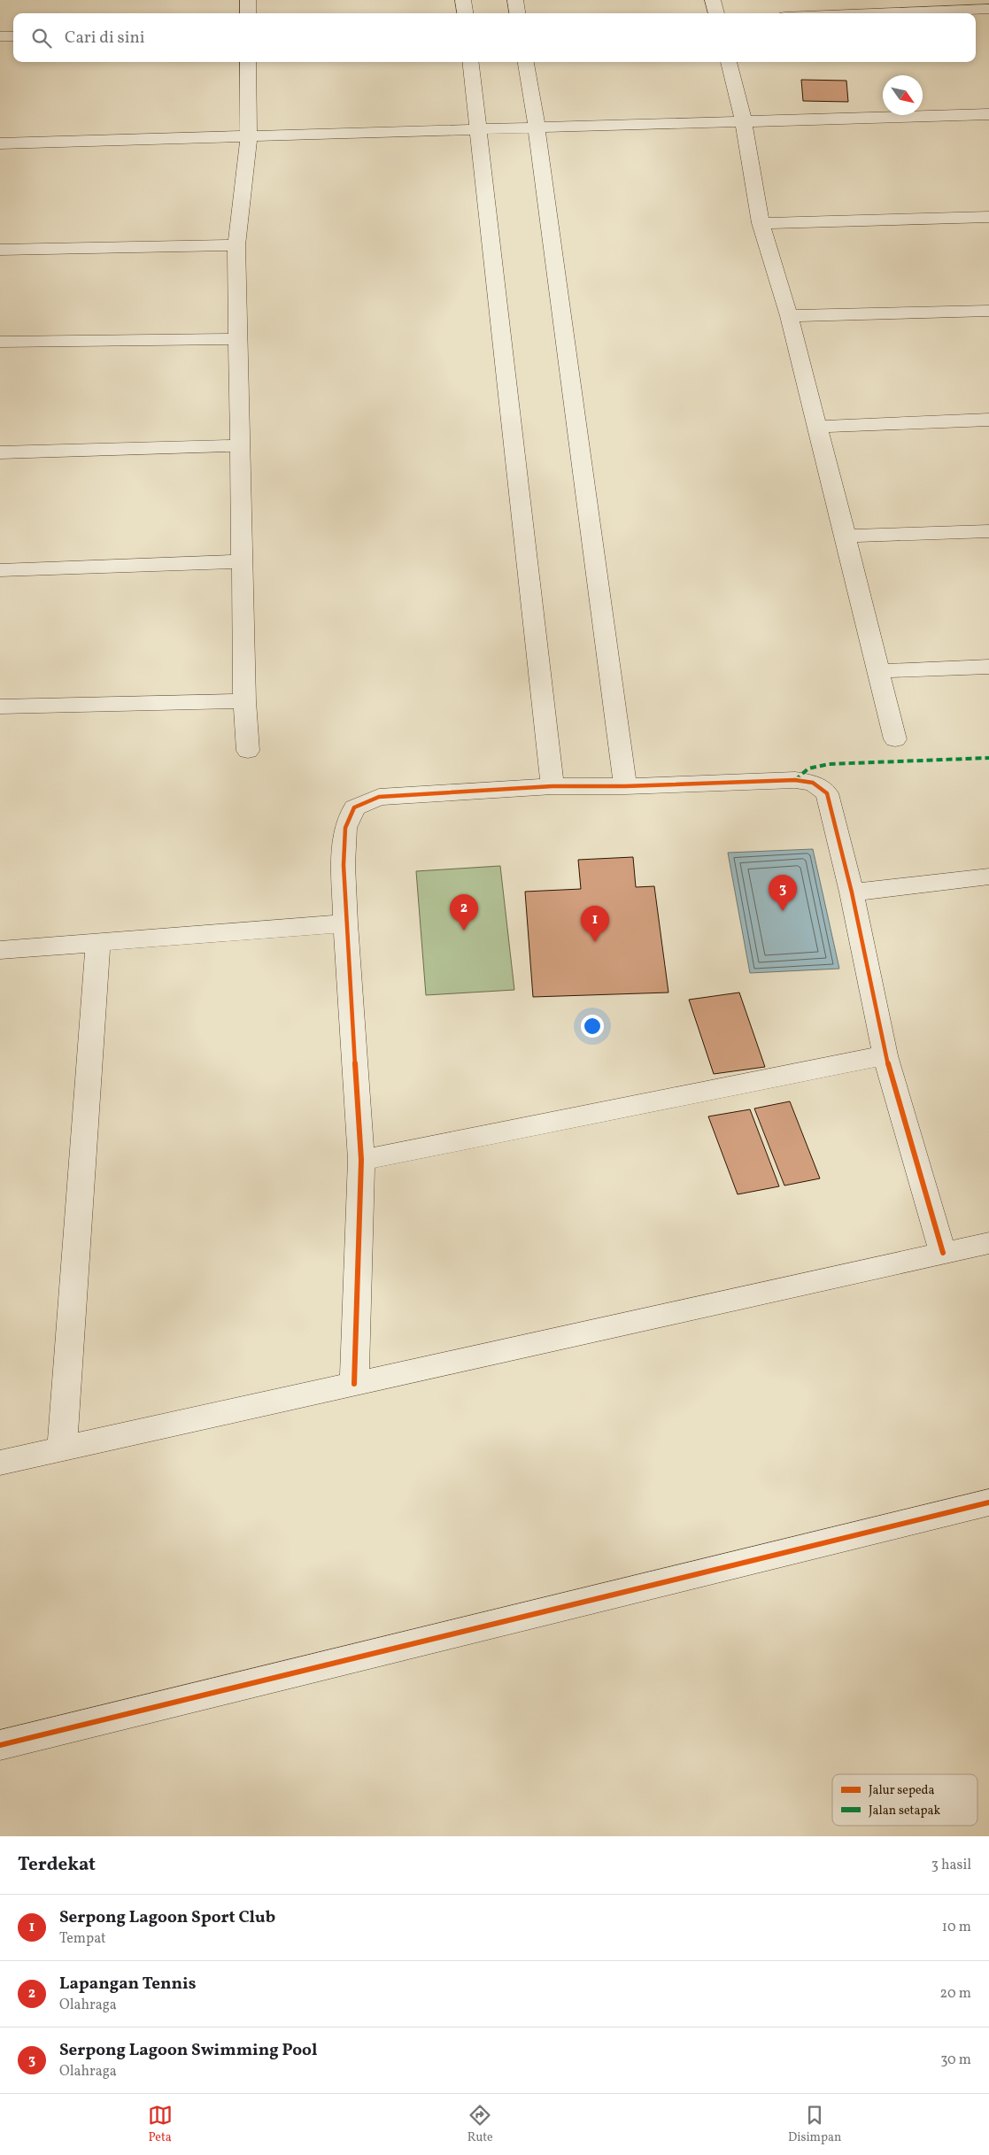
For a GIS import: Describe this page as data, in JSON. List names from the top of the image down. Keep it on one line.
{"legend":["Jalur sepeda","Jalan setapak"],"north":"bottom right","page":{"search":"Cari di sini","pins":["3","2","1"],"heading":["Terdekat","3 hasil"],"list":[{"mark":"1","name":"Serpong Lagoon Sport Club","note":"Tempat","value":"10 m"},{"mark":"2","name":"Lapangan Tennis","note":"Olahraga","value":"20 m"},{"mark":"3","name":"Serpong Lagoon Swimming Pool","note":"Olahraga","value":"30 m"}],"nav":["Peta","Rute","Disimpan"]}}
